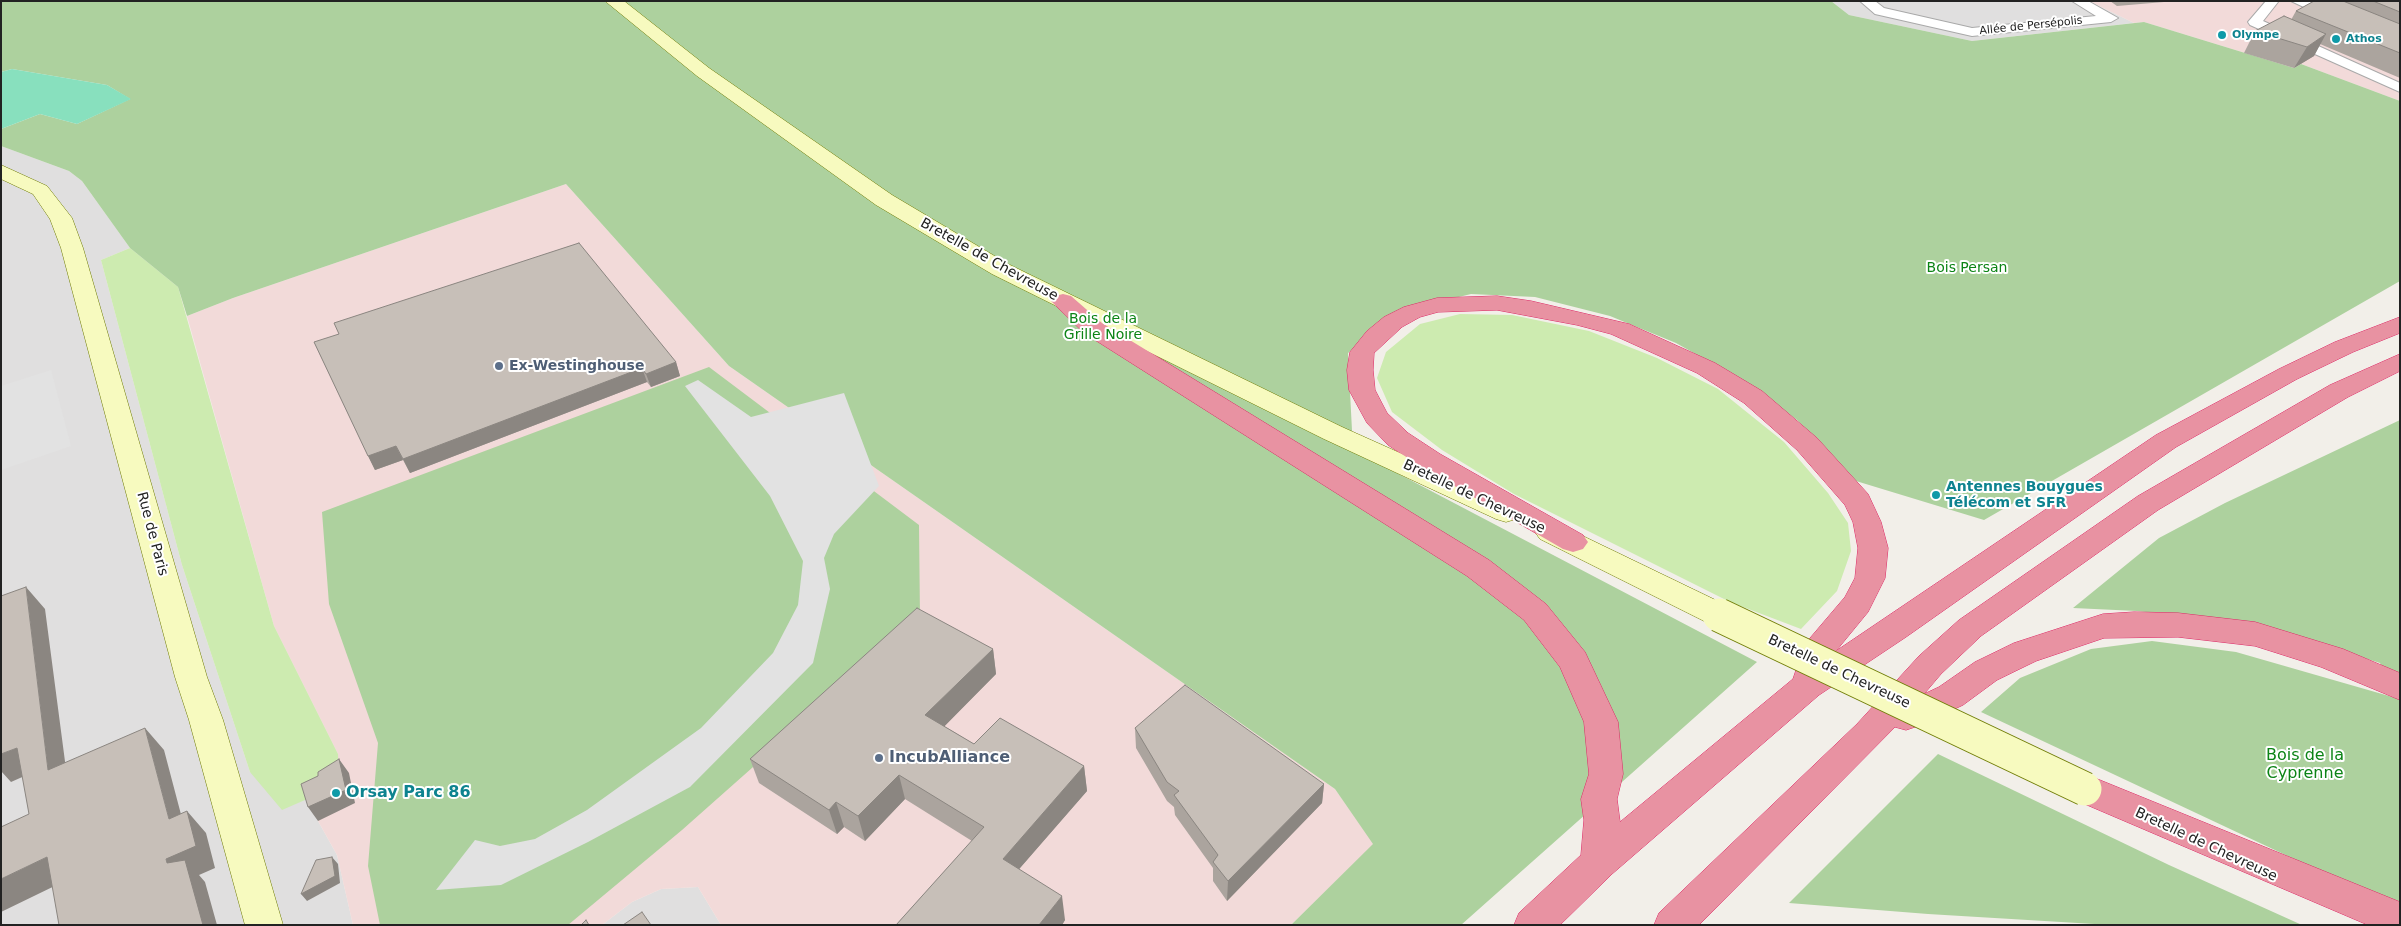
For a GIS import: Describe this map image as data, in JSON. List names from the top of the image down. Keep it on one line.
{"streets":{"main road":["Bretelle de Chevreuse","Rue de Paris"],"street":["Allée de Persépolis"]},"parks":["Bois Persan","Bois de la Grille Noire","Bois de la Cyprenne"],"places":["Olympe","Athos","Ex-Westinghouse","Antennes Bouygues Télécom et SFR","IncubAlliance","Orsay Parc 86"]}
